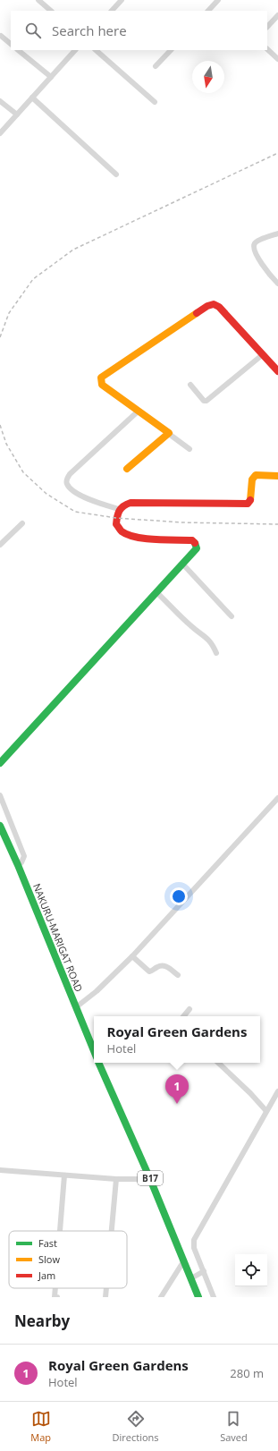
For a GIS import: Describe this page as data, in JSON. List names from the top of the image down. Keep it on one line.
{"streets":{"street":["NAKURU-MARIGAT ROAD","B17"]},"legend":["Fast","Slow","Jam"],"north":"bottom","page":{"search":"Search here","popup":["Royal Green Gardens","Hotel"],"pins":"1","heading":"Nearby","list":[{"mark":"1","name":"Royal Green Gardens","note":"Hotel","value":"280 m"}],"nav":["Map","Directions","Saved"]}}
